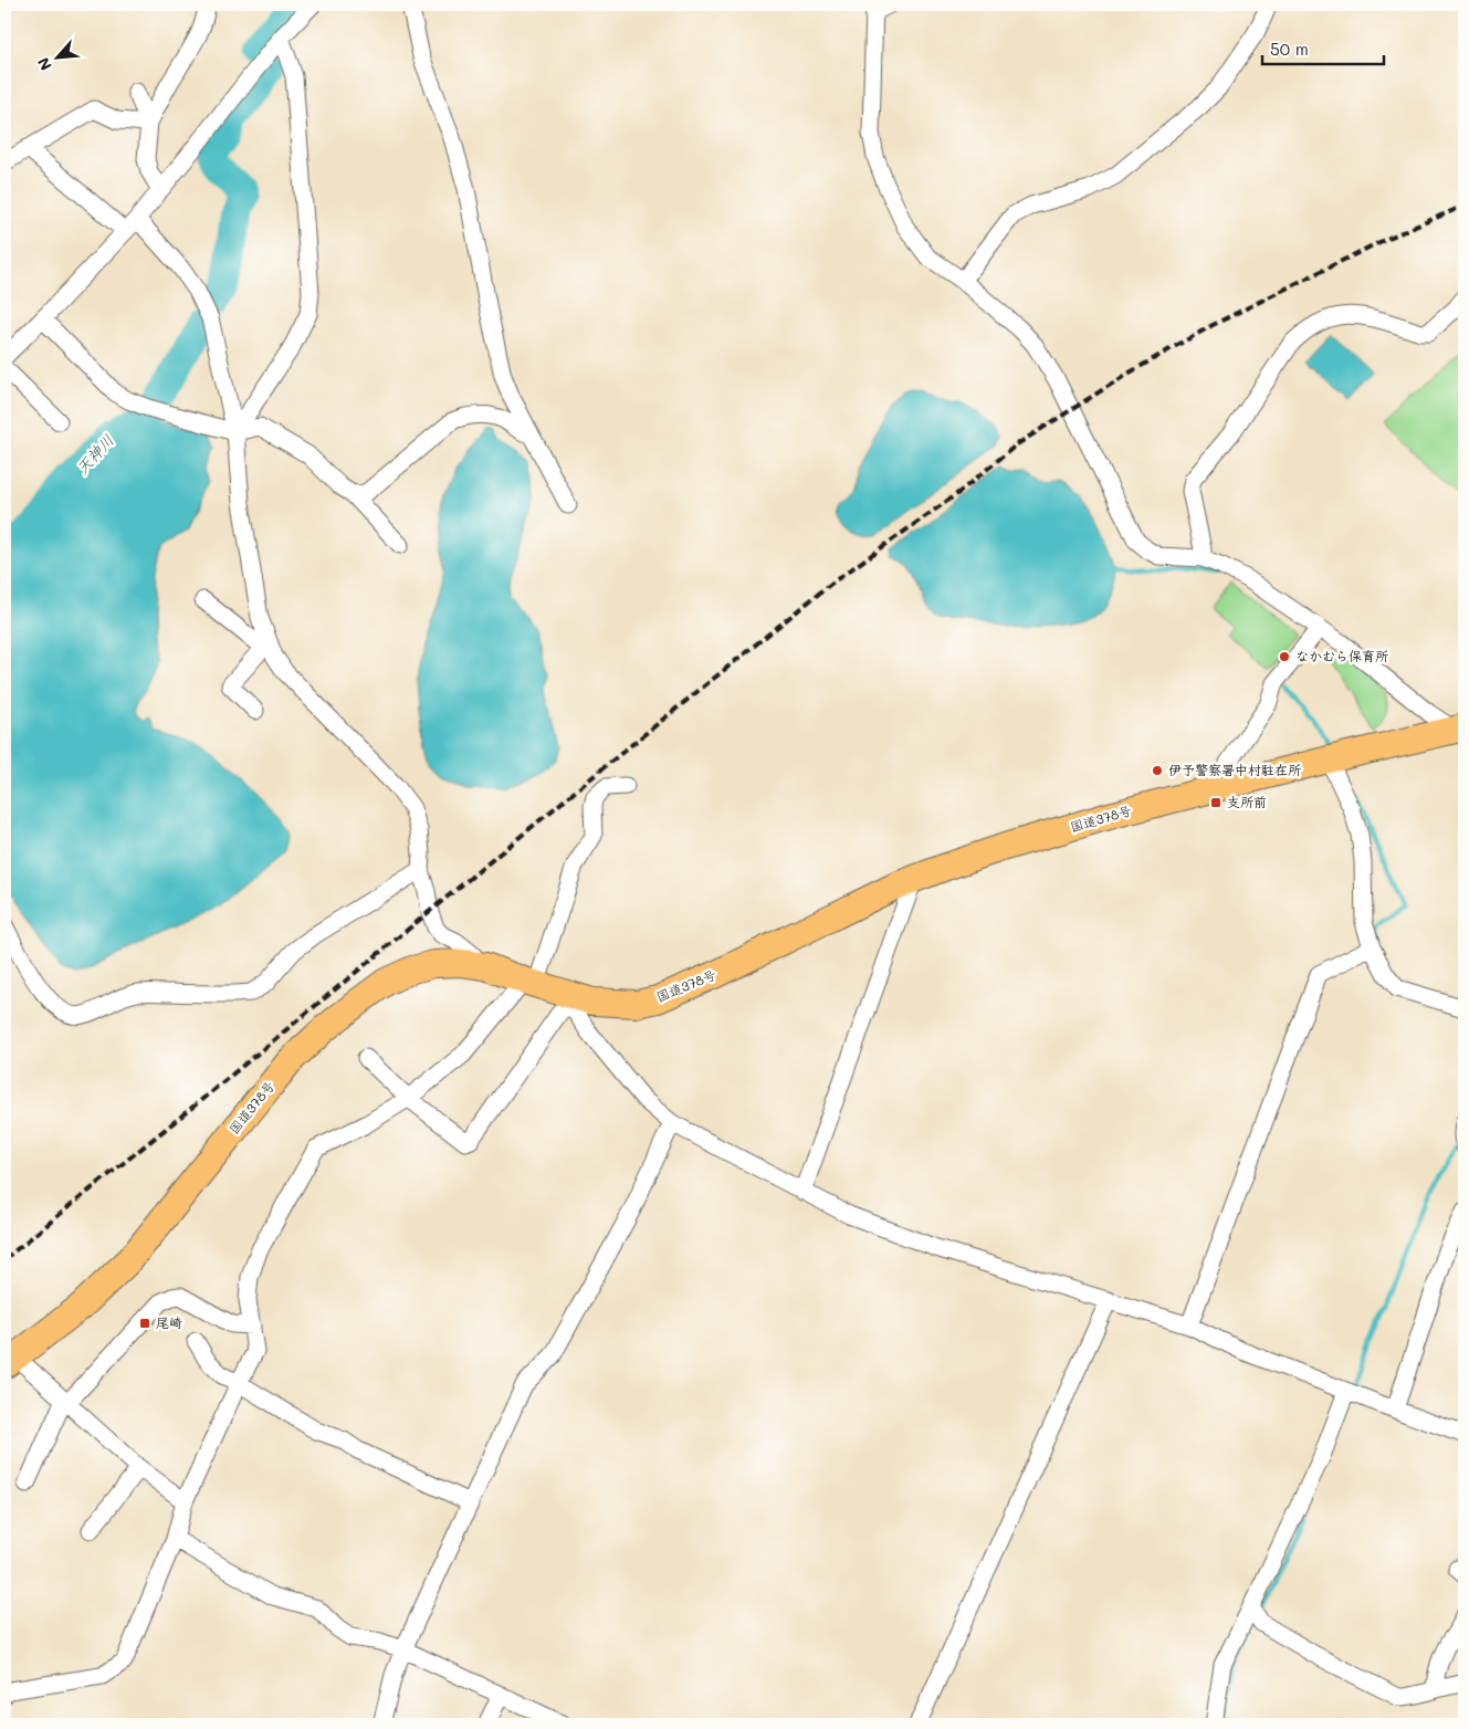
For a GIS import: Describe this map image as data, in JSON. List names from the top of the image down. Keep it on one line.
{"streets":{"highway":["国道378号"]},"water":["天神川"],"places":{"other":["なかむら保育所","伊予警察署中村駐在所"],"transit":["支所前","尾崎"]},"scale_bar":"50 m","north":"bottom left"}
